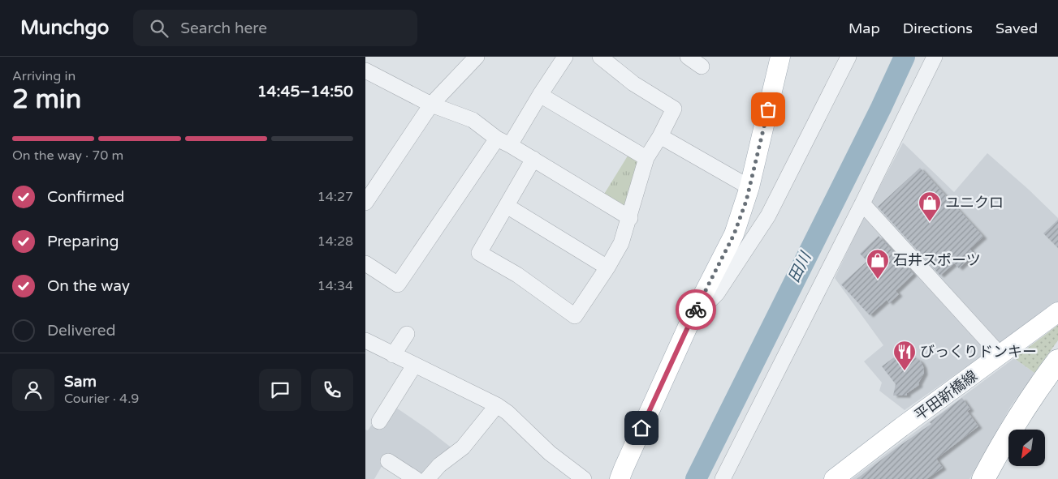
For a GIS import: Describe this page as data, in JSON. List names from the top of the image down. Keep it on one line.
{"streets":{"main road":["平田新橋線"]},"water":["田川"],"places":{"shop":["ユニクロ","石井スポーツ"],"restaurant":["びっくりドンキー"]},"north":"bottom left","page":{"header":"Munchgo","search":"Search here","nav":["Map","Directions","Saved"],"heading":["2 min","Arriving in","14:45–14:50"],"panel":["Sam","Courier · 4.9"],"bar":"On the way · 70 m","list":[["Confirmed","14:27"],["Preparing","14:28"],["On the way","14:34"],"Delivered"]}}
